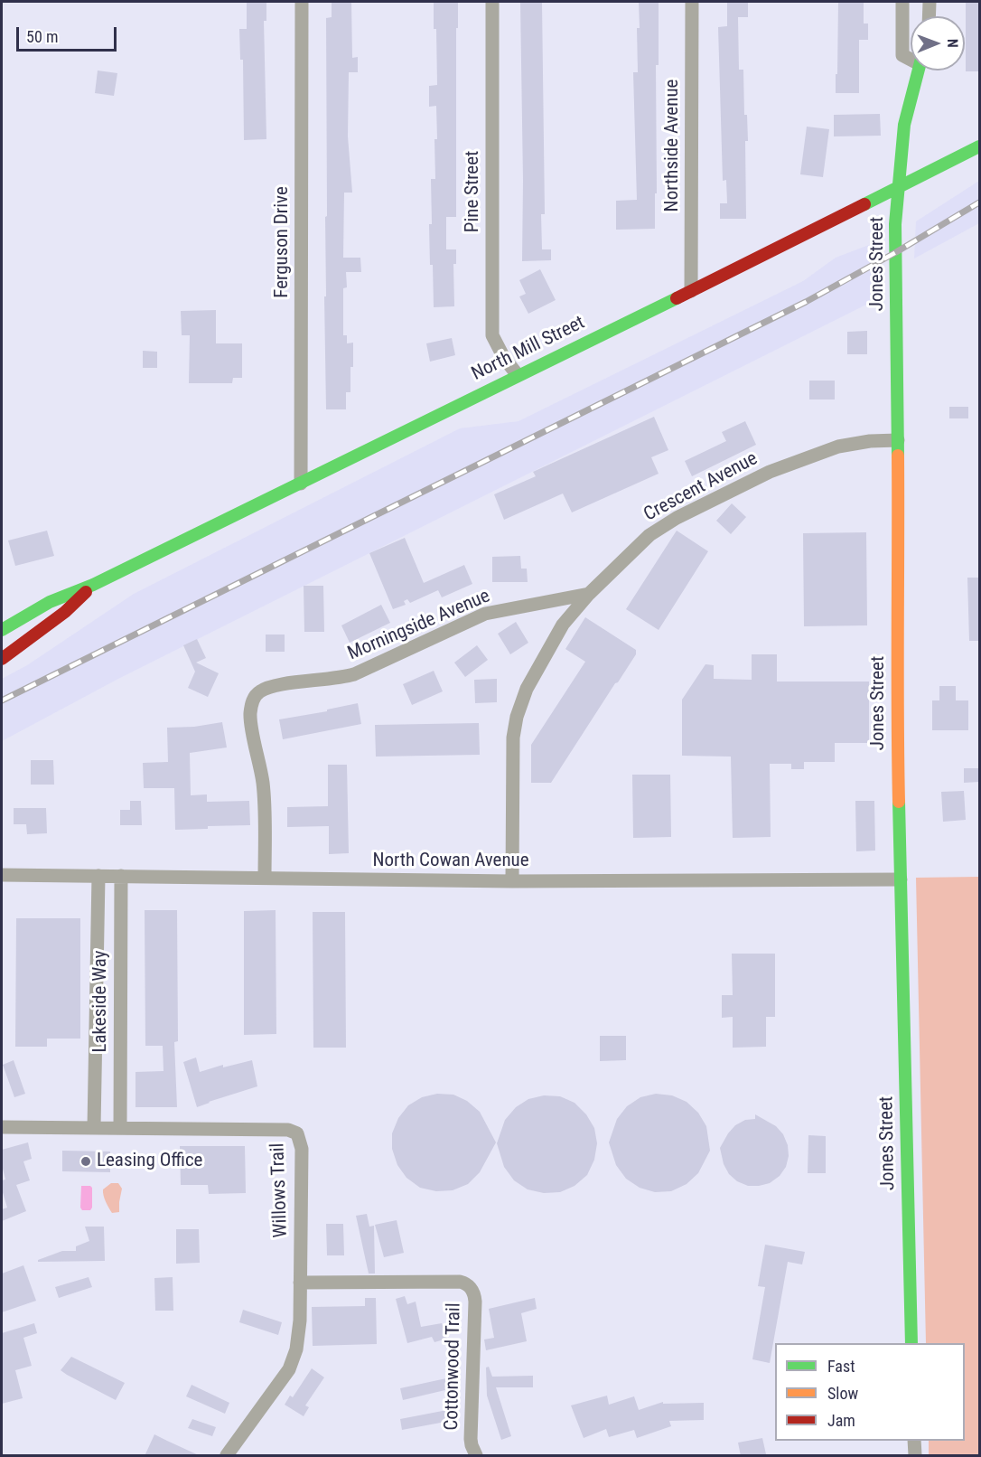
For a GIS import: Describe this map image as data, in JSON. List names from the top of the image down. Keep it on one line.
{"streets":{"street":["Northside Avenue","Pine Street","Ferguson Drive","Jones Street","North Mill Street","Crescent Avenue","Morningside Avenue","North Cowan Avenue","Lakeside Way","Willows Trail","Cottonwood Trail"]},"crossings":[["Northside Avenue","North Mill Street"],["Pine Street","North Mill Street"],["Ferguson Drive","North Mill Street"],["Jones Street","North Mill Street"],["Jones Street","Crescent Avenue"],["Jones Street","North Cowan Avenue"],["Crescent Avenue","Morningside Avenue"],["Crescent Avenue","North Cowan Avenue"],["Morningside Avenue","North Cowan Avenue"],["North Cowan Avenue","Lakeside Way"],["Lakeside Way","Willows Trail"],["Willows Trail","Cottonwood Trail"]],"places":["Leasing Office"],"legend":["Fast","Slow","Jam"],"scale_bar":"50 m","north":"right"}
